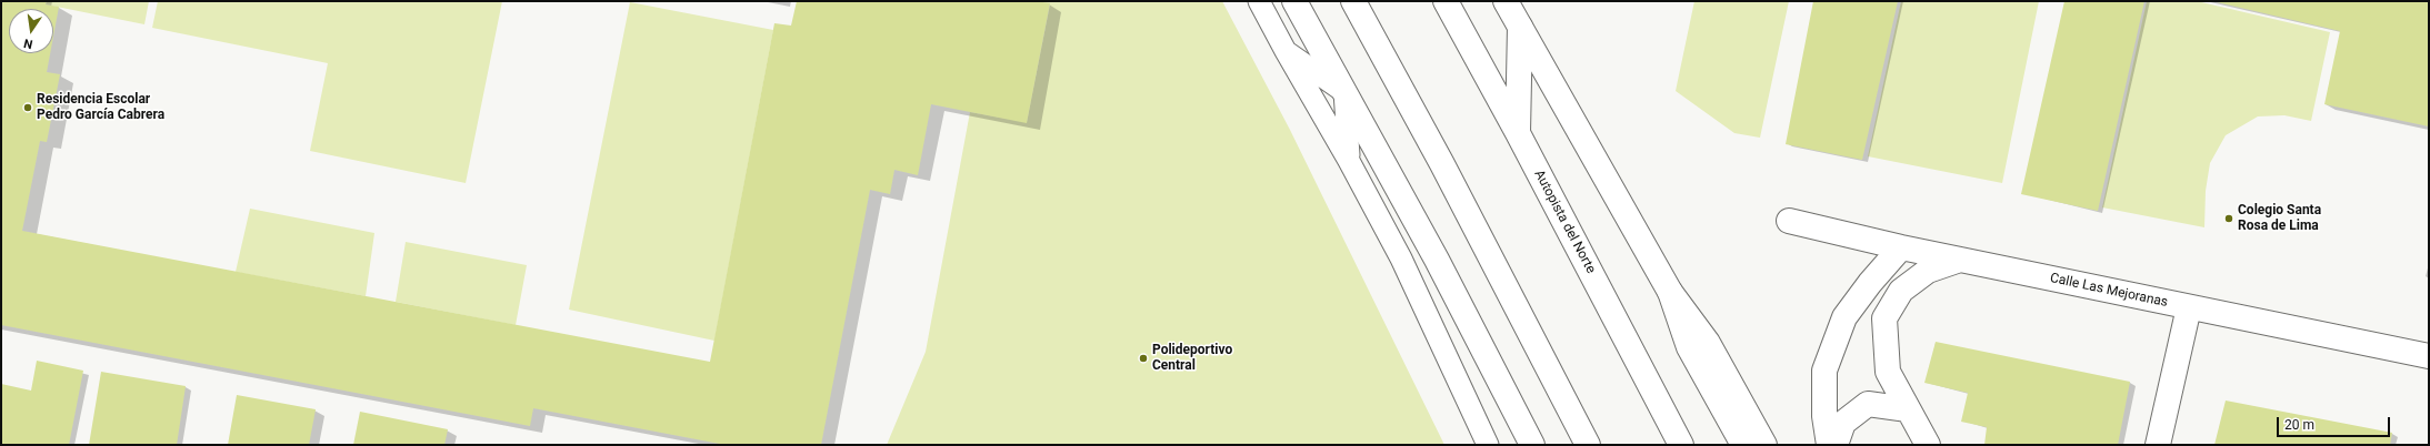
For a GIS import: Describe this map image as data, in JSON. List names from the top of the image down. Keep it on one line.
{"streets":{"main road":["Autopista del Norte","Calle Las Mejoranas"]},"places":["Residencia Escolar Pedro García Cabrera","Colegio Santa Rosa de Lima","Polideportivo Central"],"scale_bar":"20 m","north":"bottom"}
